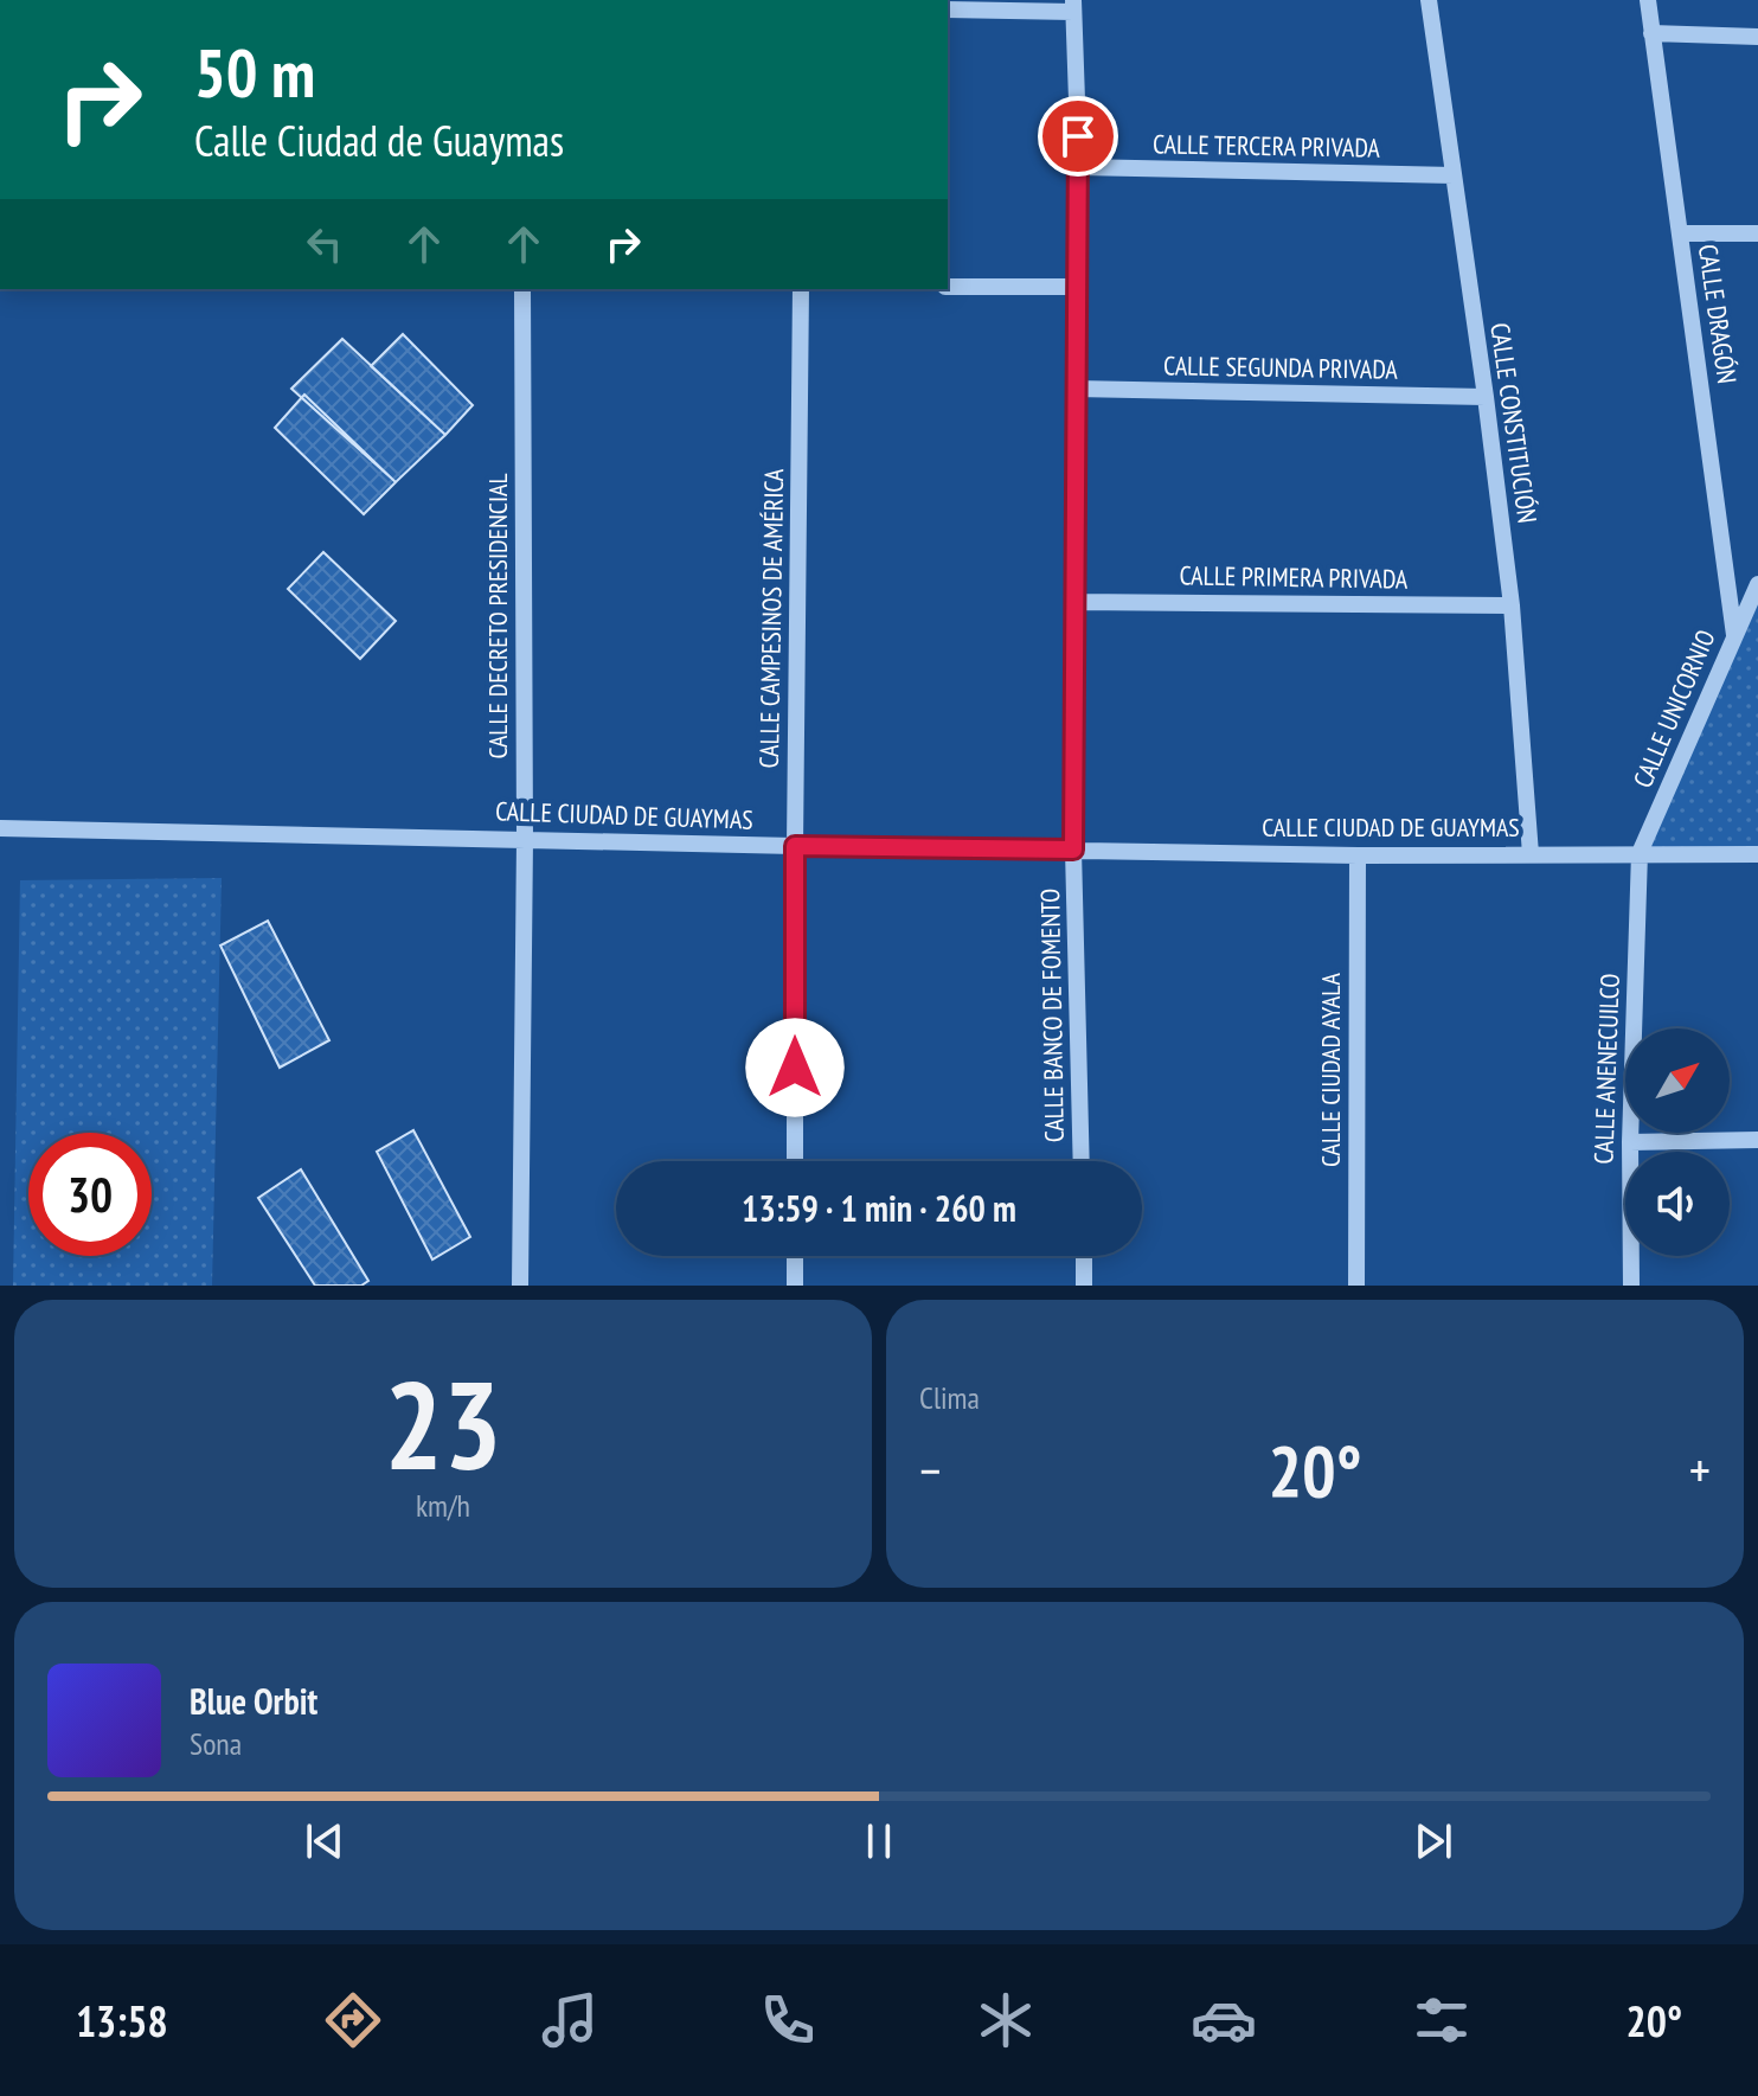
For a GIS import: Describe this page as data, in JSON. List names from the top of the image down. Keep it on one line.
{"streets":{"street":["CALLE TERCERA PRIVADA","CALLE DRAGÓN","CALLE SEGUNDA PRIVADA","CALLE CONSTITUCIÓN","CALLE PRIMERA PRIVADA","CALLE DECRETO PRESIDENCIAL","CALLE CAMPESINOS DE AMÉRICA","CALLE UNICORNIO","CALLE CIUDAD DE GUAYMAS","CALLE BANCO DE FOMENTO","CALLE ANENECUILCO","CALLE CIUDAD AYALA"]},"crossings":[["CALLE TERCERA PRIVADA","CALLE CONSTITUCIÓN"],["CALLE TERCERA PRIVADA","CALLE BANCO DE FOMENTO"],["CALLE DRAGÓN","CALLE UNICORNIO"],["CALLE SEGUNDA PRIVADA","CALLE CONSTITUCIÓN"],["CALLE SEGUNDA PRIVADA","CALLE BANCO DE FOMENTO"],["CALLE CONSTITUCIÓN","CALLE PRIMERA PRIVADA"],["CALLE CONSTITUCIÓN","CALLE CIUDAD DE GUAYMAS"],["CALLE PRIMERA PRIVADA","CALLE BANCO DE FOMENTO"],["CALLE DECRETO PRESIDENCIAL","CALLE CIUDAD DE GUAYMAS"],["CALLE CAMPESINOS DE AMÉRICA","CALLE CIUDAD DE GUAYMAS"],["CALLE UNICORNIO","CALLE CIUDAD DE GUAYMAS"],["CALLE UNICORNIO","CALLE ANENECUILCO"],["CALLE CIUDAD DE GUAYMAS","CALLE BANCO DE FOMENTO"],["CALLE CIUDAD DE GUAYMAS","CALLE ANENECUILCO"],["CALLE CIUDAD DE GUAYMAS","CALLE CIUDAD AYALA"]],"north":"top right","page":{"turn":["50 m","Calle Ciudad de Guaymas"],"limit":"30","trip":"13:59 · 1 min · 260 m","tile":[["23","km/h"],"Clima"],"heat":["−","20°","+"],"song":["Blue Orbit","Sona"],"tabs":["13:58","20°"]}}
